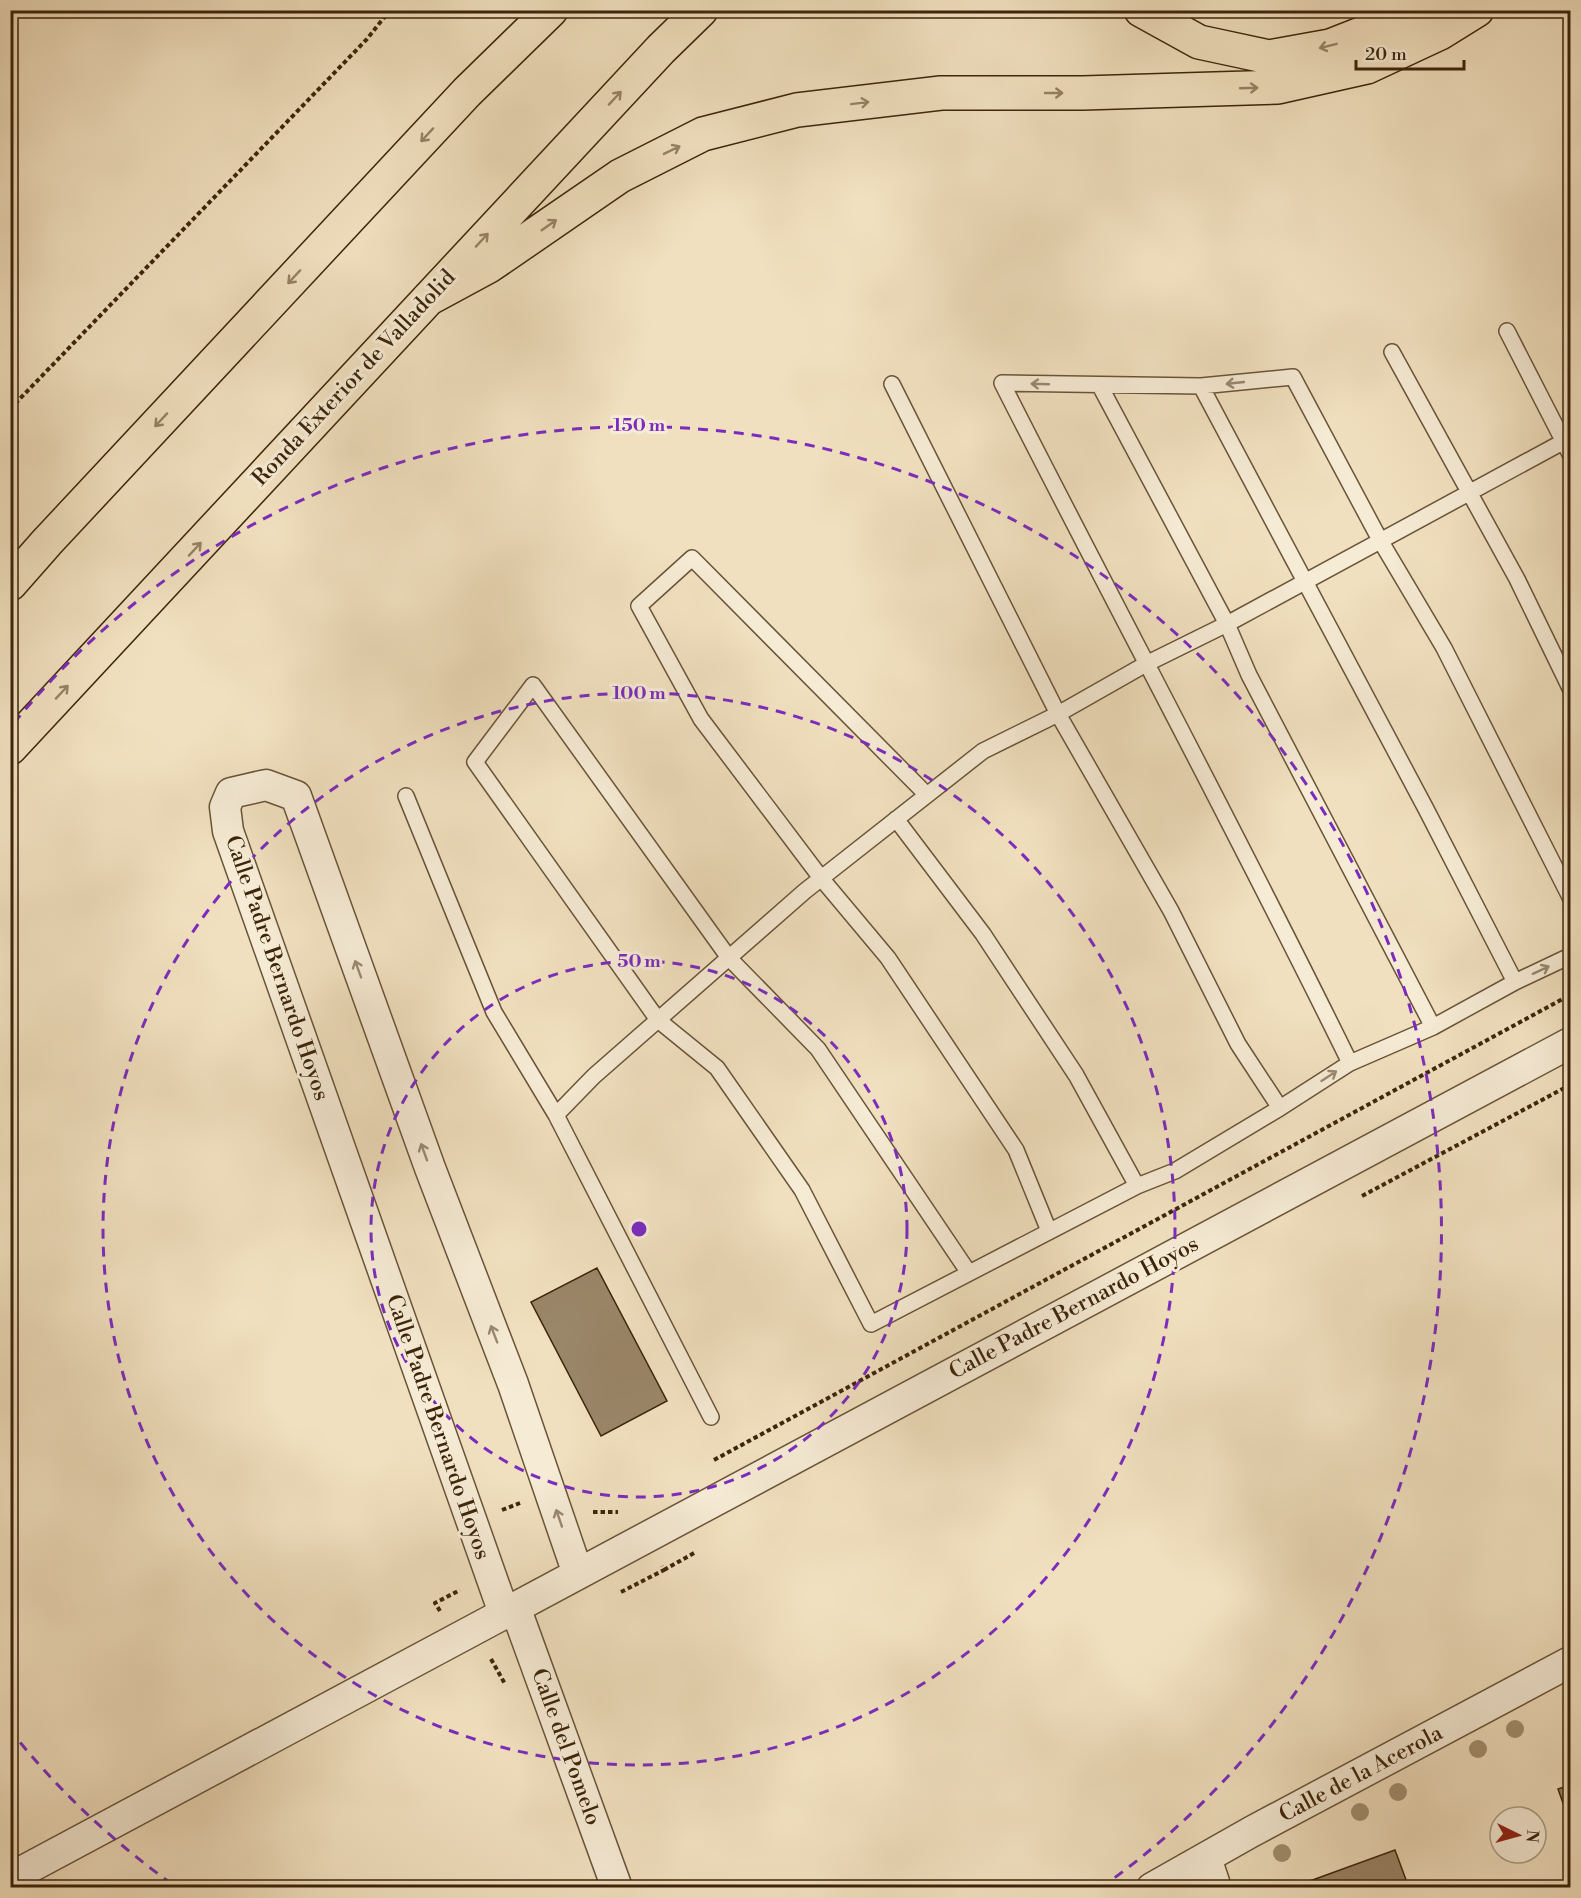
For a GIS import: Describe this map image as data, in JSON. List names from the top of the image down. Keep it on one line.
{"streets":{"highway":["Ronda Exterior de Valladolid"],"street":["Calle Padre Bernardo Hoyos","Calle del Pomelo","Calle de la Acerola"]},"crossings":[["Calle Padre Bernardo Hoyos","Calle del Pomelo"]],"scale_bar":"20 m","north":"right","rings":["150 m","100 m","50 m"]}
